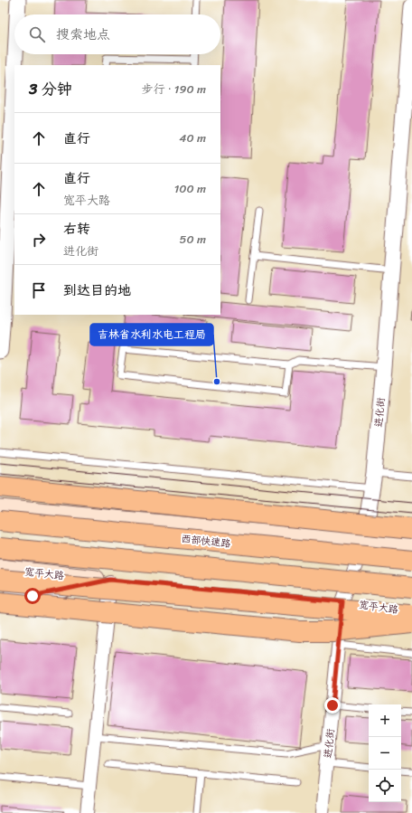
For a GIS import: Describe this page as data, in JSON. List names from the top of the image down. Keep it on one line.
{"streets":{"highway":["西部快速路"],"main road":["宽平大路"],"street":["进化街"]},"crossings":[["进化街","宽平大路"]],"places":["吉林省水利水电工程局"],"page":{"search":"搜索地点","heading":["3 分钟","步行 · 190 m"],"list":[["直行","40 m"],["直行","宽平大路","100 m"],["右转","进化街","50 m"],"到达目的地"],"map_buttons":["+","−"]}}
